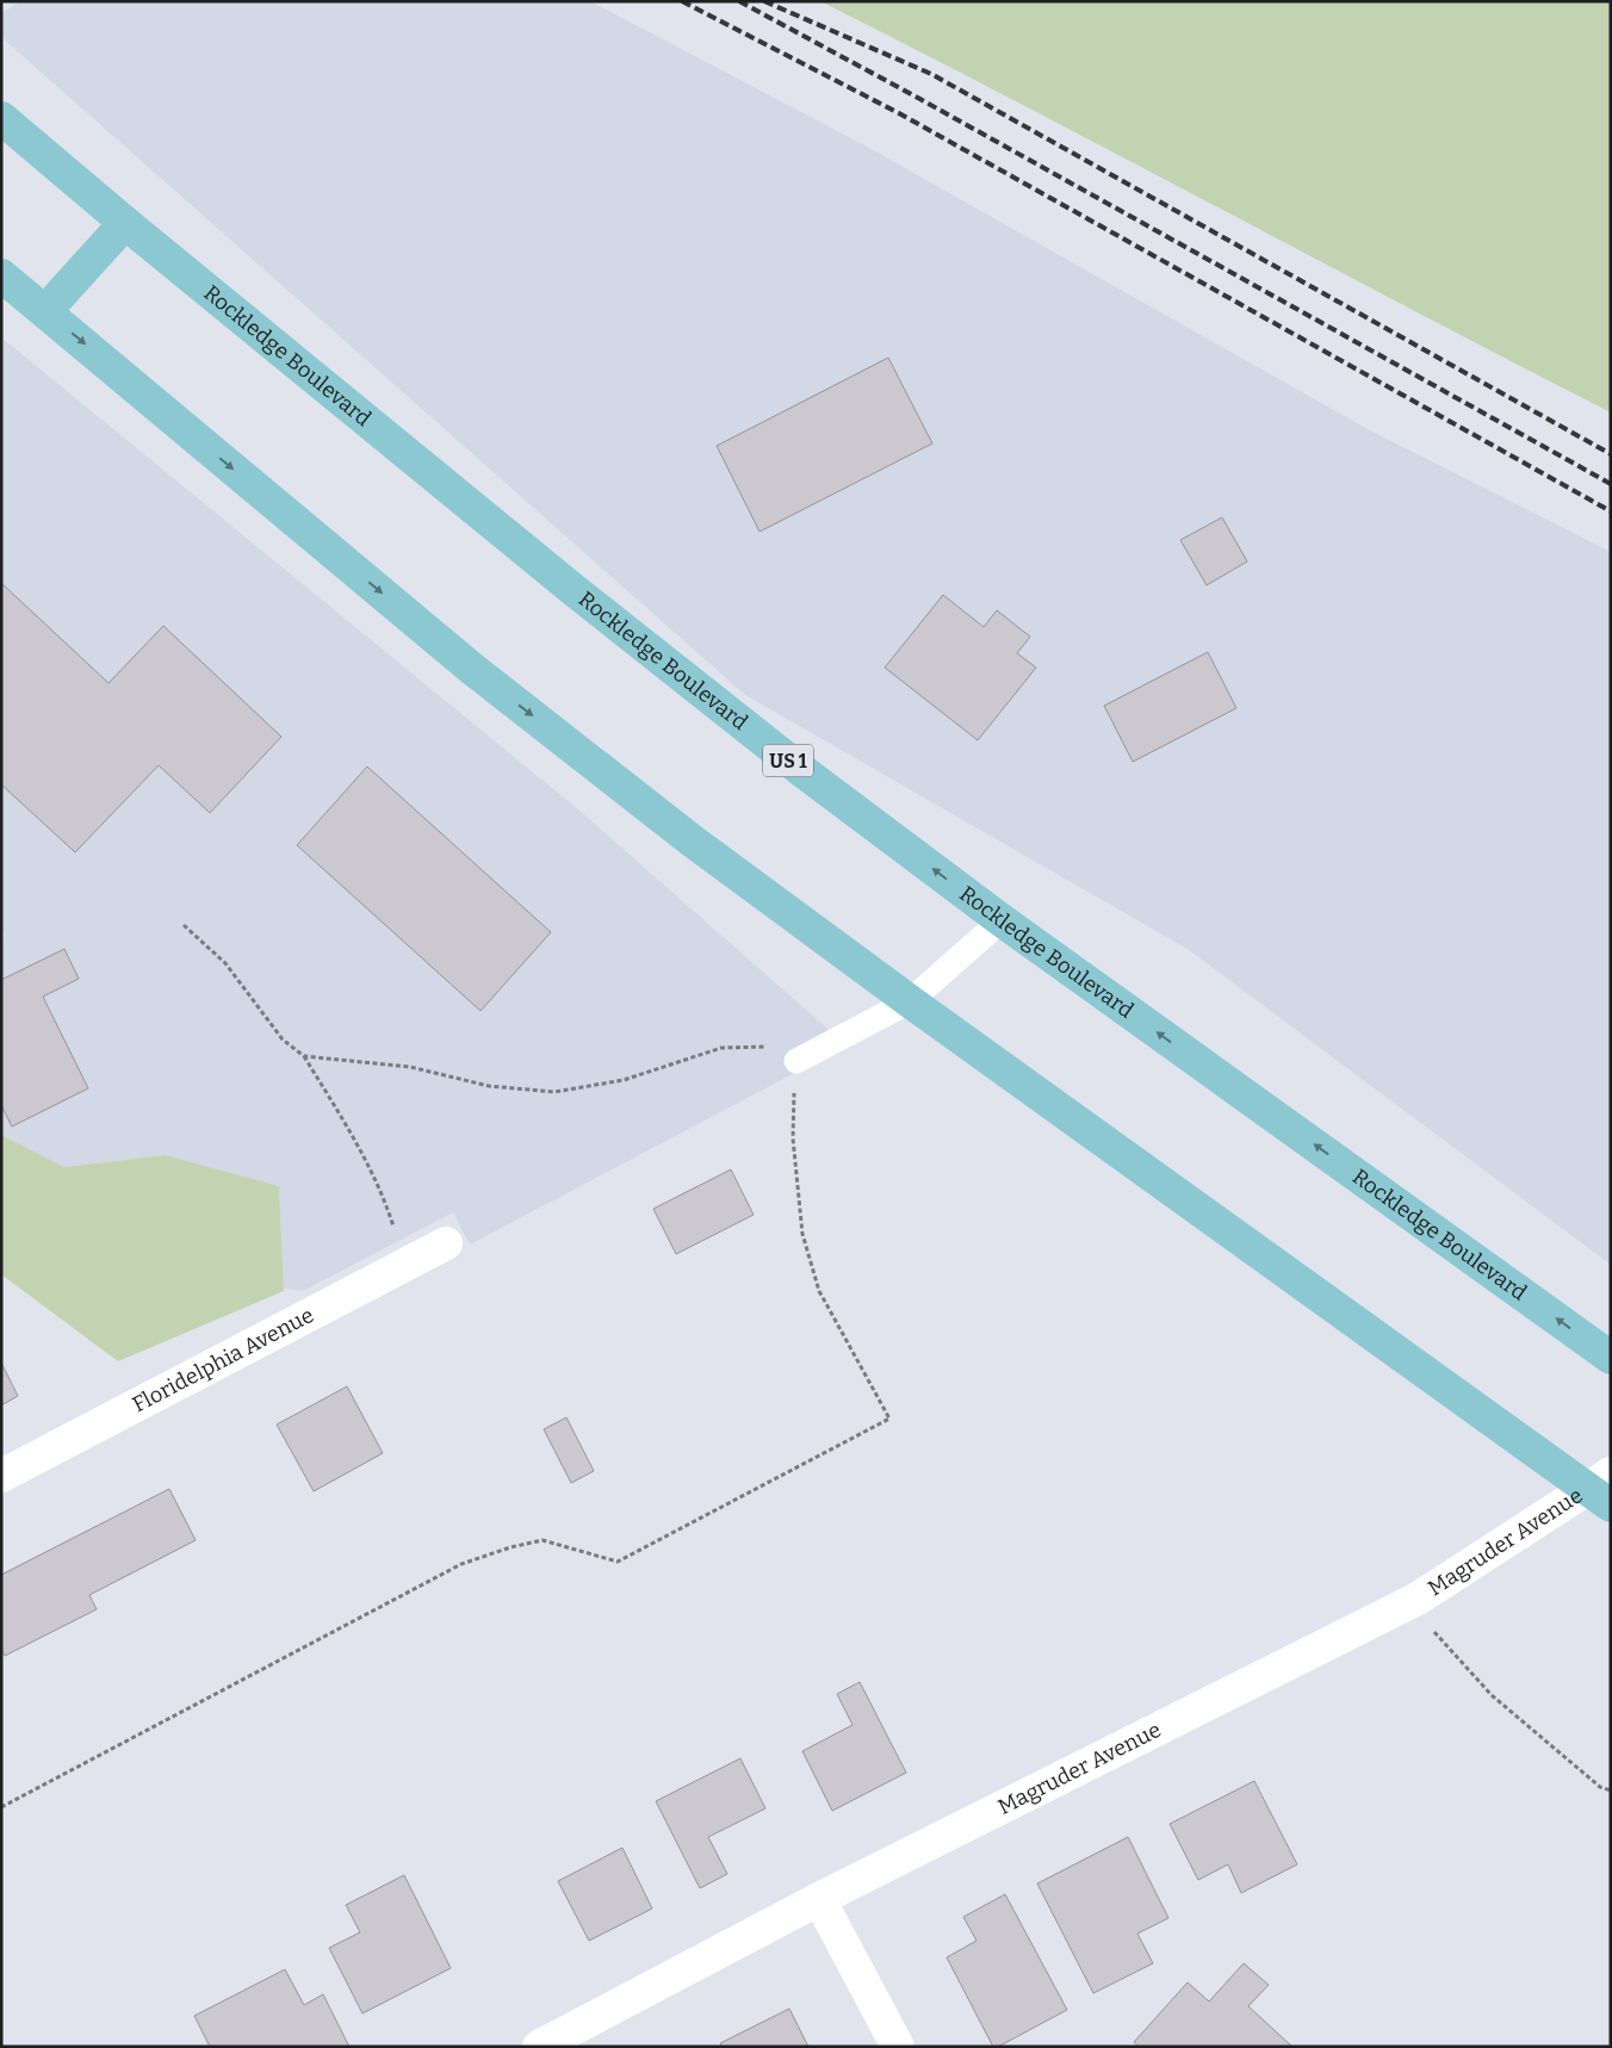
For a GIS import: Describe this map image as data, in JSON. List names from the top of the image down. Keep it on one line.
{"streets":{"main road":["Rockledge Boulevard","US 1"],"street":["Floridelphia Avenue","Magruder Avenue"]}}
